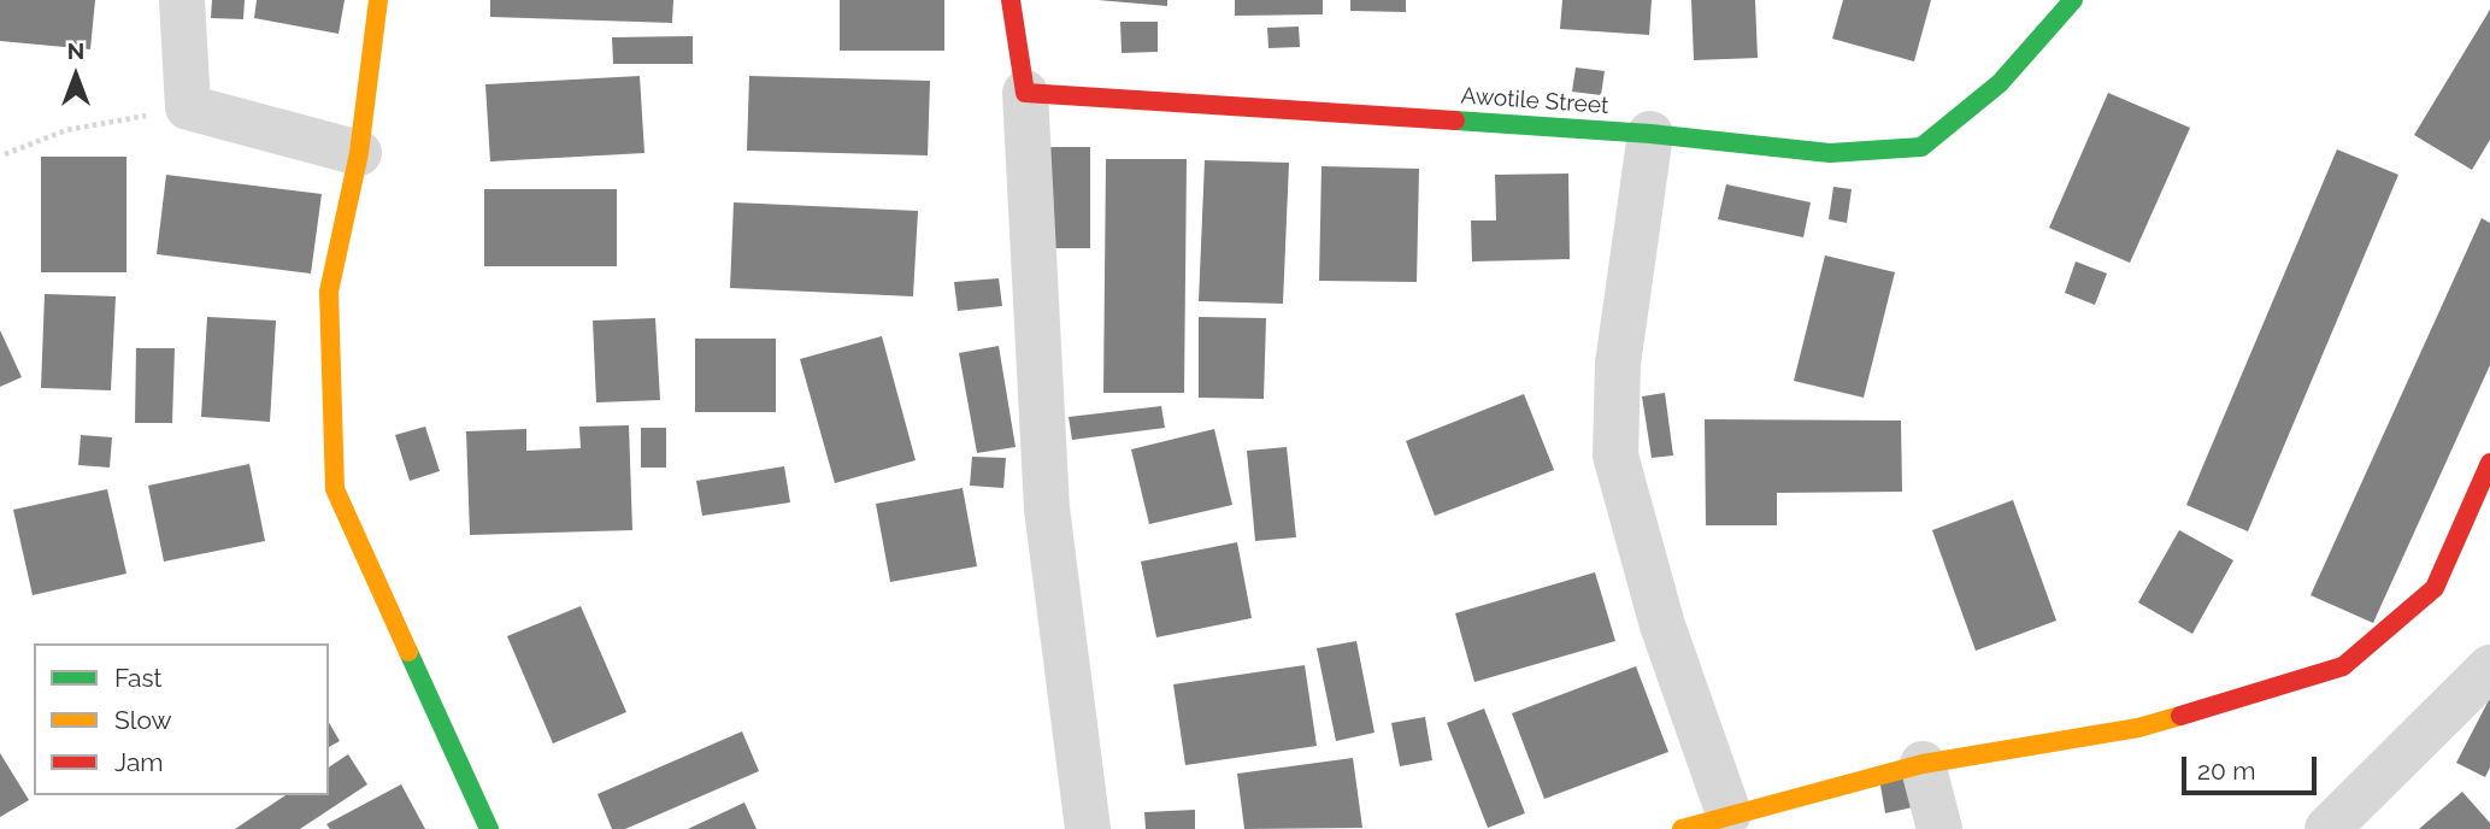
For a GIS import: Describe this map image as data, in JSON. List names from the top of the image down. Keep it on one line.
{"streets":{"street":["Awotile Street"]},"legend":["Fast","Slow","Jam"],"scale_bar":"20 m","north":"top"}
